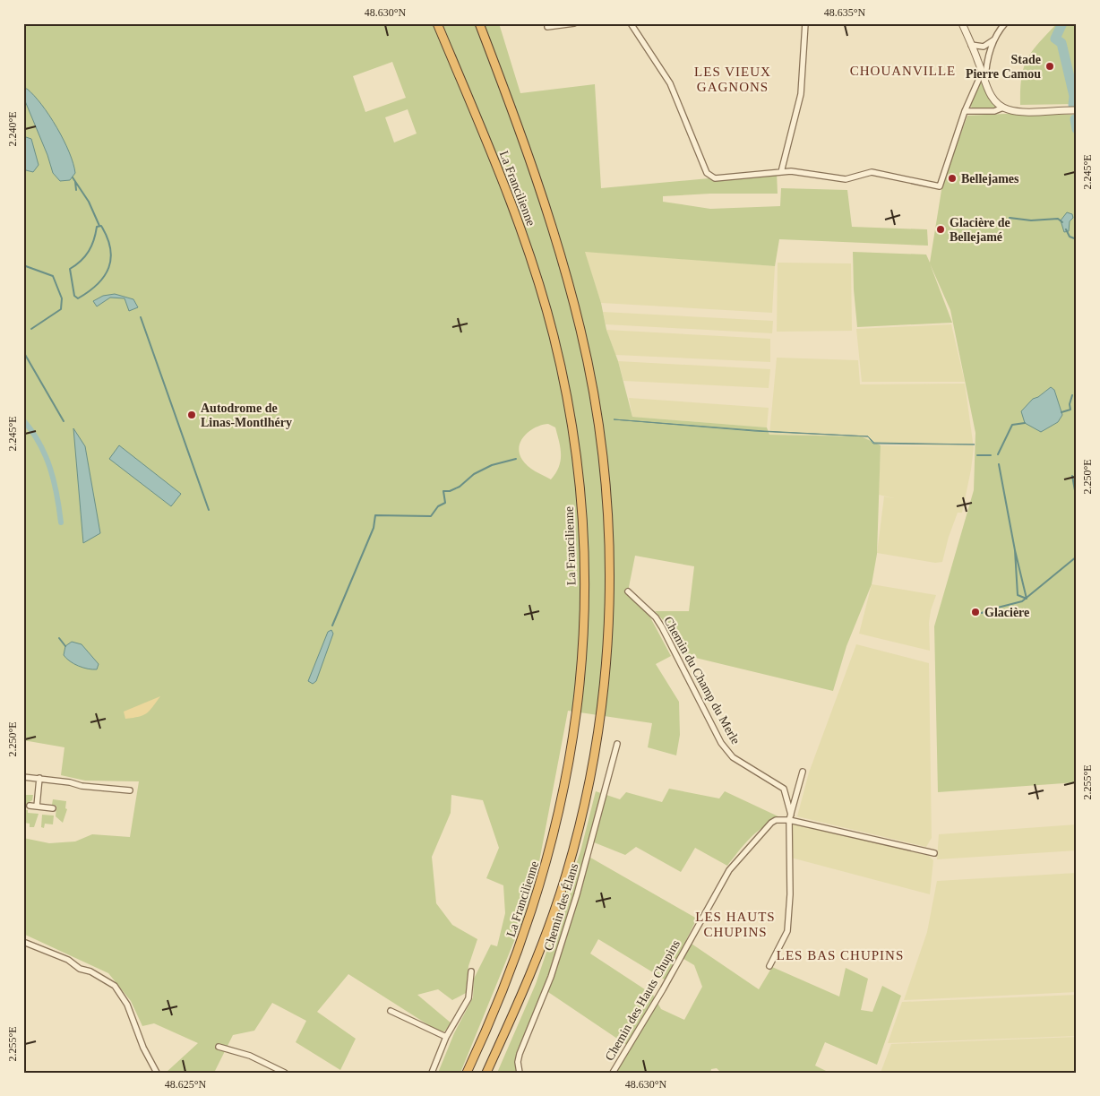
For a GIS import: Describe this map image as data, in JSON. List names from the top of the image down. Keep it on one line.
{"streets":{"highway":["La Francilienne"],"street":["Chemin du Champ du Merle","Chemin des Élans","Chemin des Hauts Chupins"]},"crossings":[["Chemin du Champ du Merle","Chemin des Hauts Chupins"]],"districts":["CHOUANVILLE","LES VIEUX GAGNONS","LES HAUTS CHUPINS","LES BAS CHUPINS"],"places":["Stade Pierre Camou","Bellejames","Glacière de Bellejamé","Autodrome de Linas-Montlhéry","Glacière"],"coordinates":["48.630°N","48.635°N","2.240°E","2.245°E","2.250°E","2.255°E","48.625°N"]}
